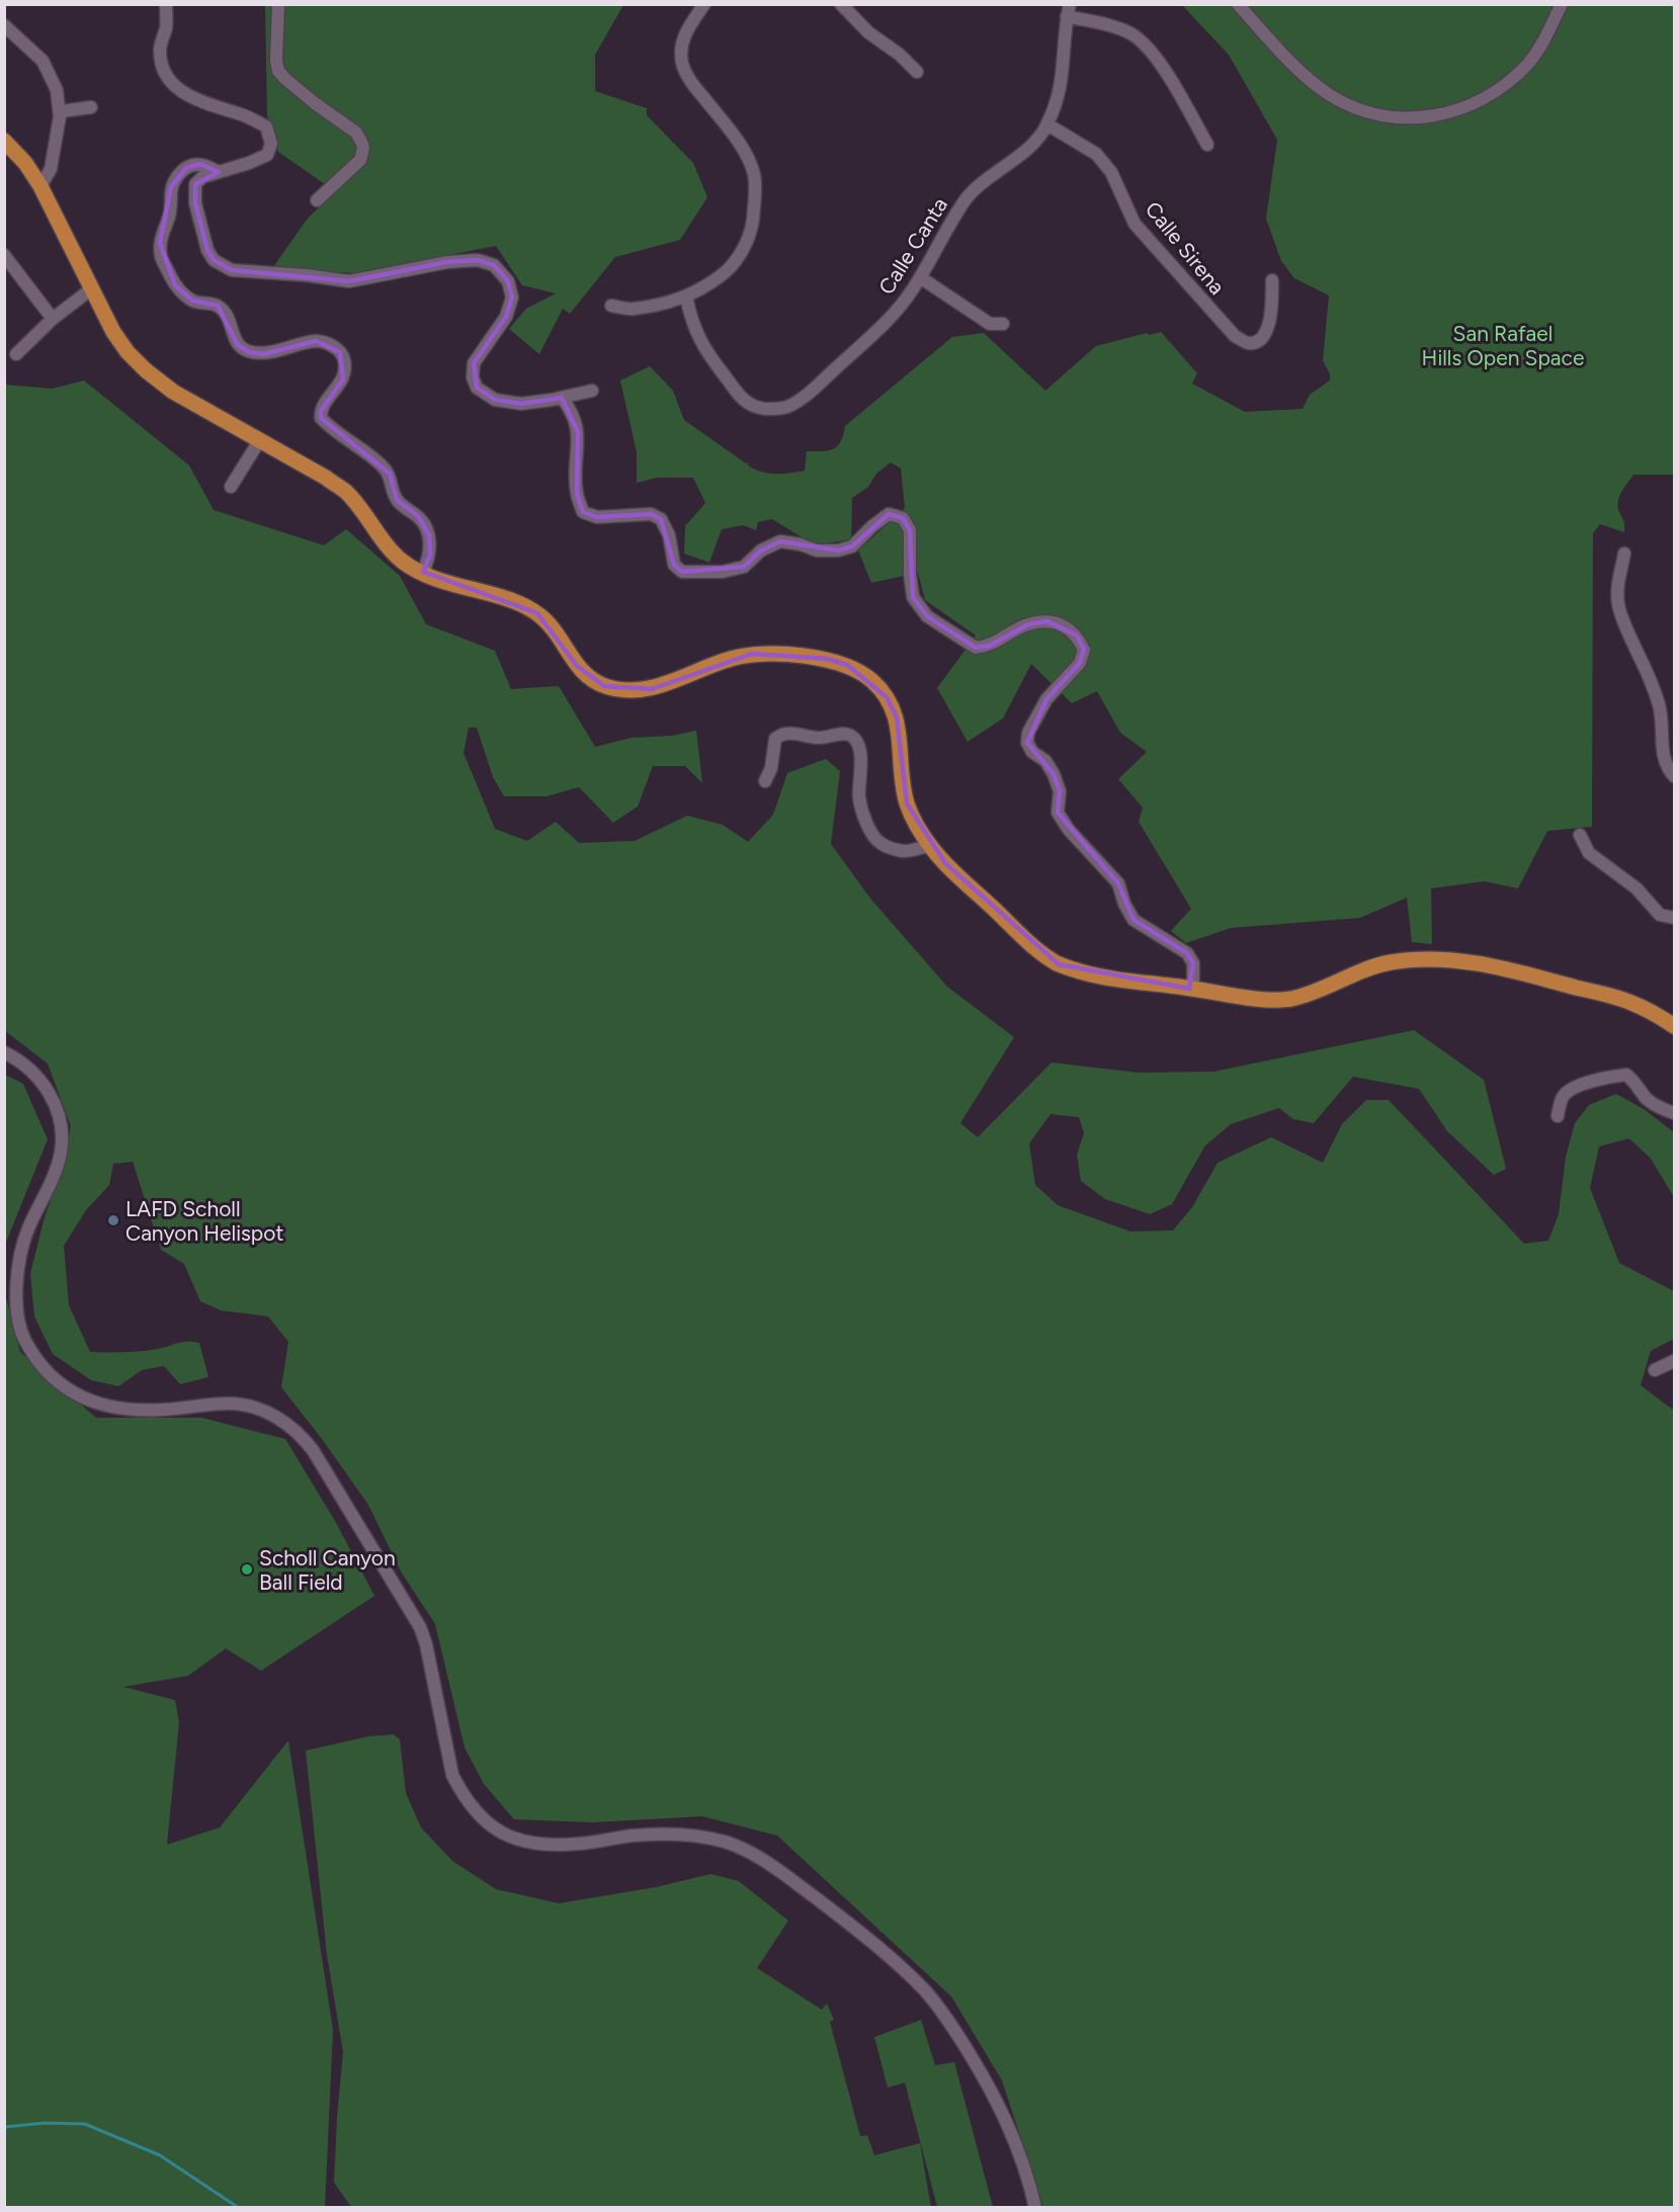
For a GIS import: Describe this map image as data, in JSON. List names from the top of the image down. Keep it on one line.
{"streets":{"street":["Calle Canta","Calle Sirena"]},"crossings":[["Calle Canta","Calle Sirena"]],"parks":["San Rafael Hills Open Space"],"places":["LAFD Scholl Canyon Helispot","Scholl Canyon Ball Field"]}
